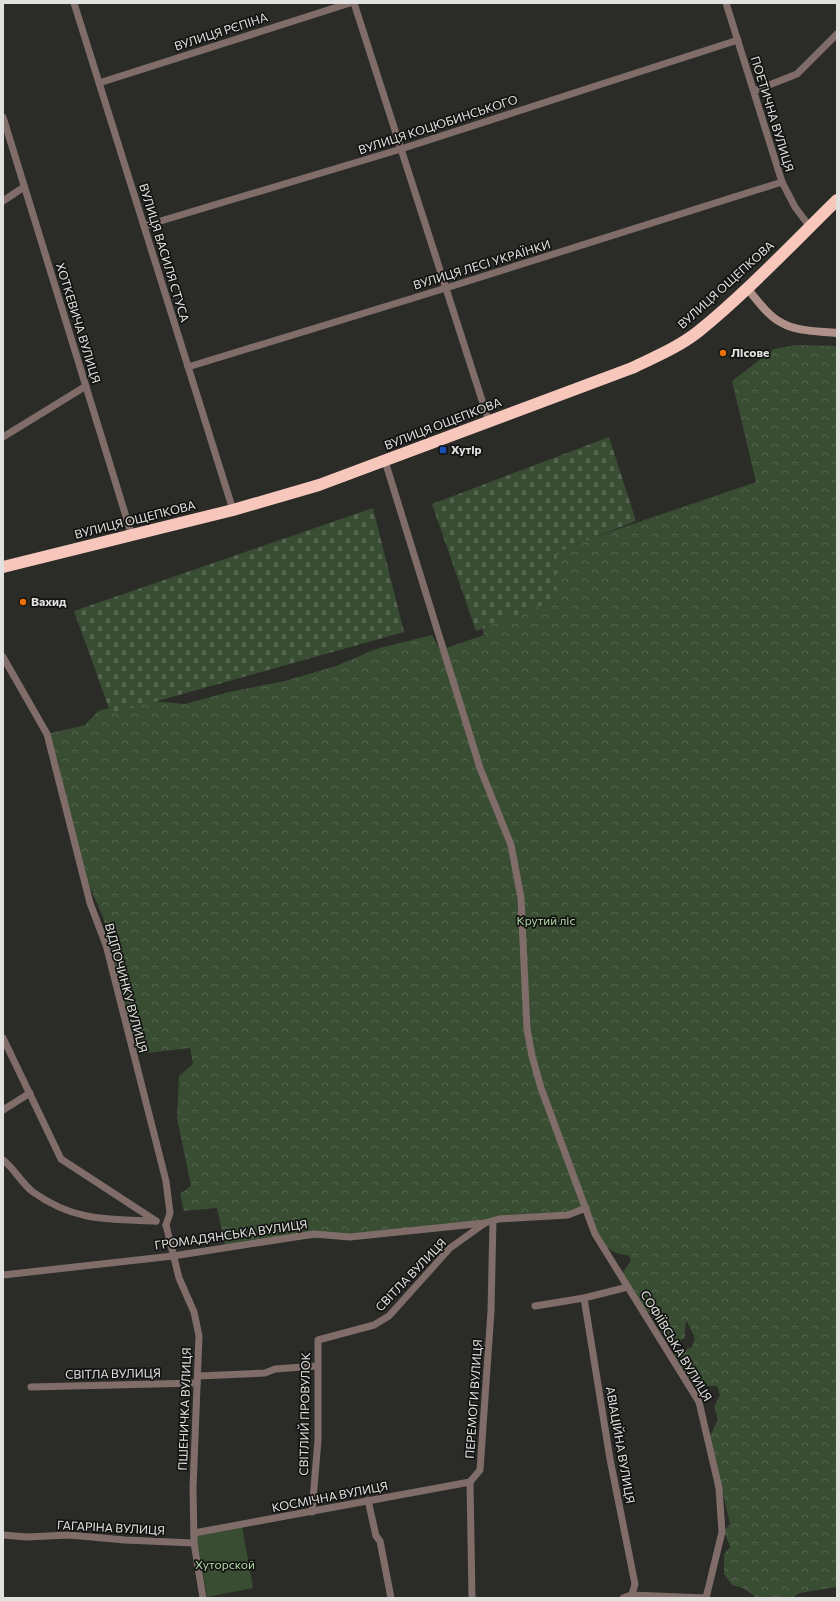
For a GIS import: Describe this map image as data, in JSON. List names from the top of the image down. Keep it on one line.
{"streets":{"highway":["ВУЛИЦЯ ОЩЕПКОВА"],"street":["ВУЛИЦЯ РЄПІНА","ПОЕТИЧНА ВУЛИЦЯ","ВУЛИЦЯ КОЦЮБИНСЬКОГО","ВУЛИЦЯ ВАСИЛЯ СТУСА","ВУЛИЦЯ ЛЕСІ УКРАЇНКИ","ХОТКЕВИЧА ВУЛИЦЯ","ВІДПОЧИНКУ ВУЛИЦЯ","ГРОМАДЯНСЬКА ВУЛИЦЯ","СВІТЛА ВУЛИЦЯ","СОФІЇВСЬКА ВУЛИЦЯ","ПЕРЕМОГИ ВУЛИЦЯ","ПШЕНИЧКА ВУЛИЦЯ","СВІТЛИЙ ПРОВУЛОК","АВІАЦІЙНА ВУЛИЦЯ","КОСМІЧНА ВУЛИЦЯ","ГАГАРІНА ВУЛИЦЯ"]},"crossings":[["ВУЛИЦЯ РЄПІНА","ВУЛИЦЯ ВАСИЛЯ СТУСА"],["ПОЕТИЧНА ВУЛИЦЯ","ВУЛИЦЯ КОЦЮБИНСЬКОГО"],["ПОЕТИЧНА ВУЛИЦЯ","ВУЛИЦЯ ЛЕСІ УКРАЇНКИ"],["ПОЕТИЧНА ВУЛИЦЯ","ВУЛИЦЯ ОЩЕПКОВА"],["ВУЛИЦЯ КОЦЮБИНСЬКОГО","ВУЛИЦЯ ВАСИЛЯ СТУСА"],["ВУЛИЦЯ ВАСИЛЯ СТУСА","ВУЛИЦЯ ЛЕСІ УКРАЇНКИ"],["ВУЛИЦЯ ВАСИЛЯ СТУСА","ВУЛИЦЯ ОЩЕПКОВА"],["ВУЛИЦЯ ОЩЕПКОВА","ХОТКЕВИЧА ВУЛИЦЯ"],["ВУЛИЦЯ ОЩЕПКОВА","СОФІЇВСЬКА ВУЛИЦЯ"],["ВІДПОЧИНКУ ВУЛИЦЯ","ПШЕНИЧКА ВУЛИЦЯ"],["ГРОМАДЯНСЬКА ВУЛИЦЯ","СВІТЛА ВУЛИЦЯ"],["ГРОМАДЯНСЬКА ВУЛИЦЯ","ПШЕНИЧКА ВУЛИЦЯ"],["СВІТЛА ВУЛИЦЯ","СОФІЇВСЬКА ВУЛИЦЯ"],["СВІТЛА ВУЛИЦЯ","ПЕРЕМОГИ ВУЛИЦЯ"],["СВІТЛА ВУЛИЦЯ","ПШЕНИЧКА ВУЛИЦЯ"],["СВІТЛА ВУЛИЦЯ","СВІТЛИЙ ПРОВУЛОК"],["ПЕРЕМОГИ ВУЛИЦЯ","КОСМІЧНА ВУЛИЦЯ"],["ПШЕНИЧКА ВУЛИЦЯ","КОСМІЧНА ВУЛИЦЯ"],["ПШЕНИЧКА ВУЛИЦЯ","ГАГАРІНА ВУЛИЦЯ"],["СВІТЛИЙ ПРОВУЛОК","КОСМІЧНА ВУЛИЦЯ"]],"parks":["Крутий ліс","Хуторской"],"places":{"other":["Лісове","Вахид"],"transit":["Хутір"]}}
